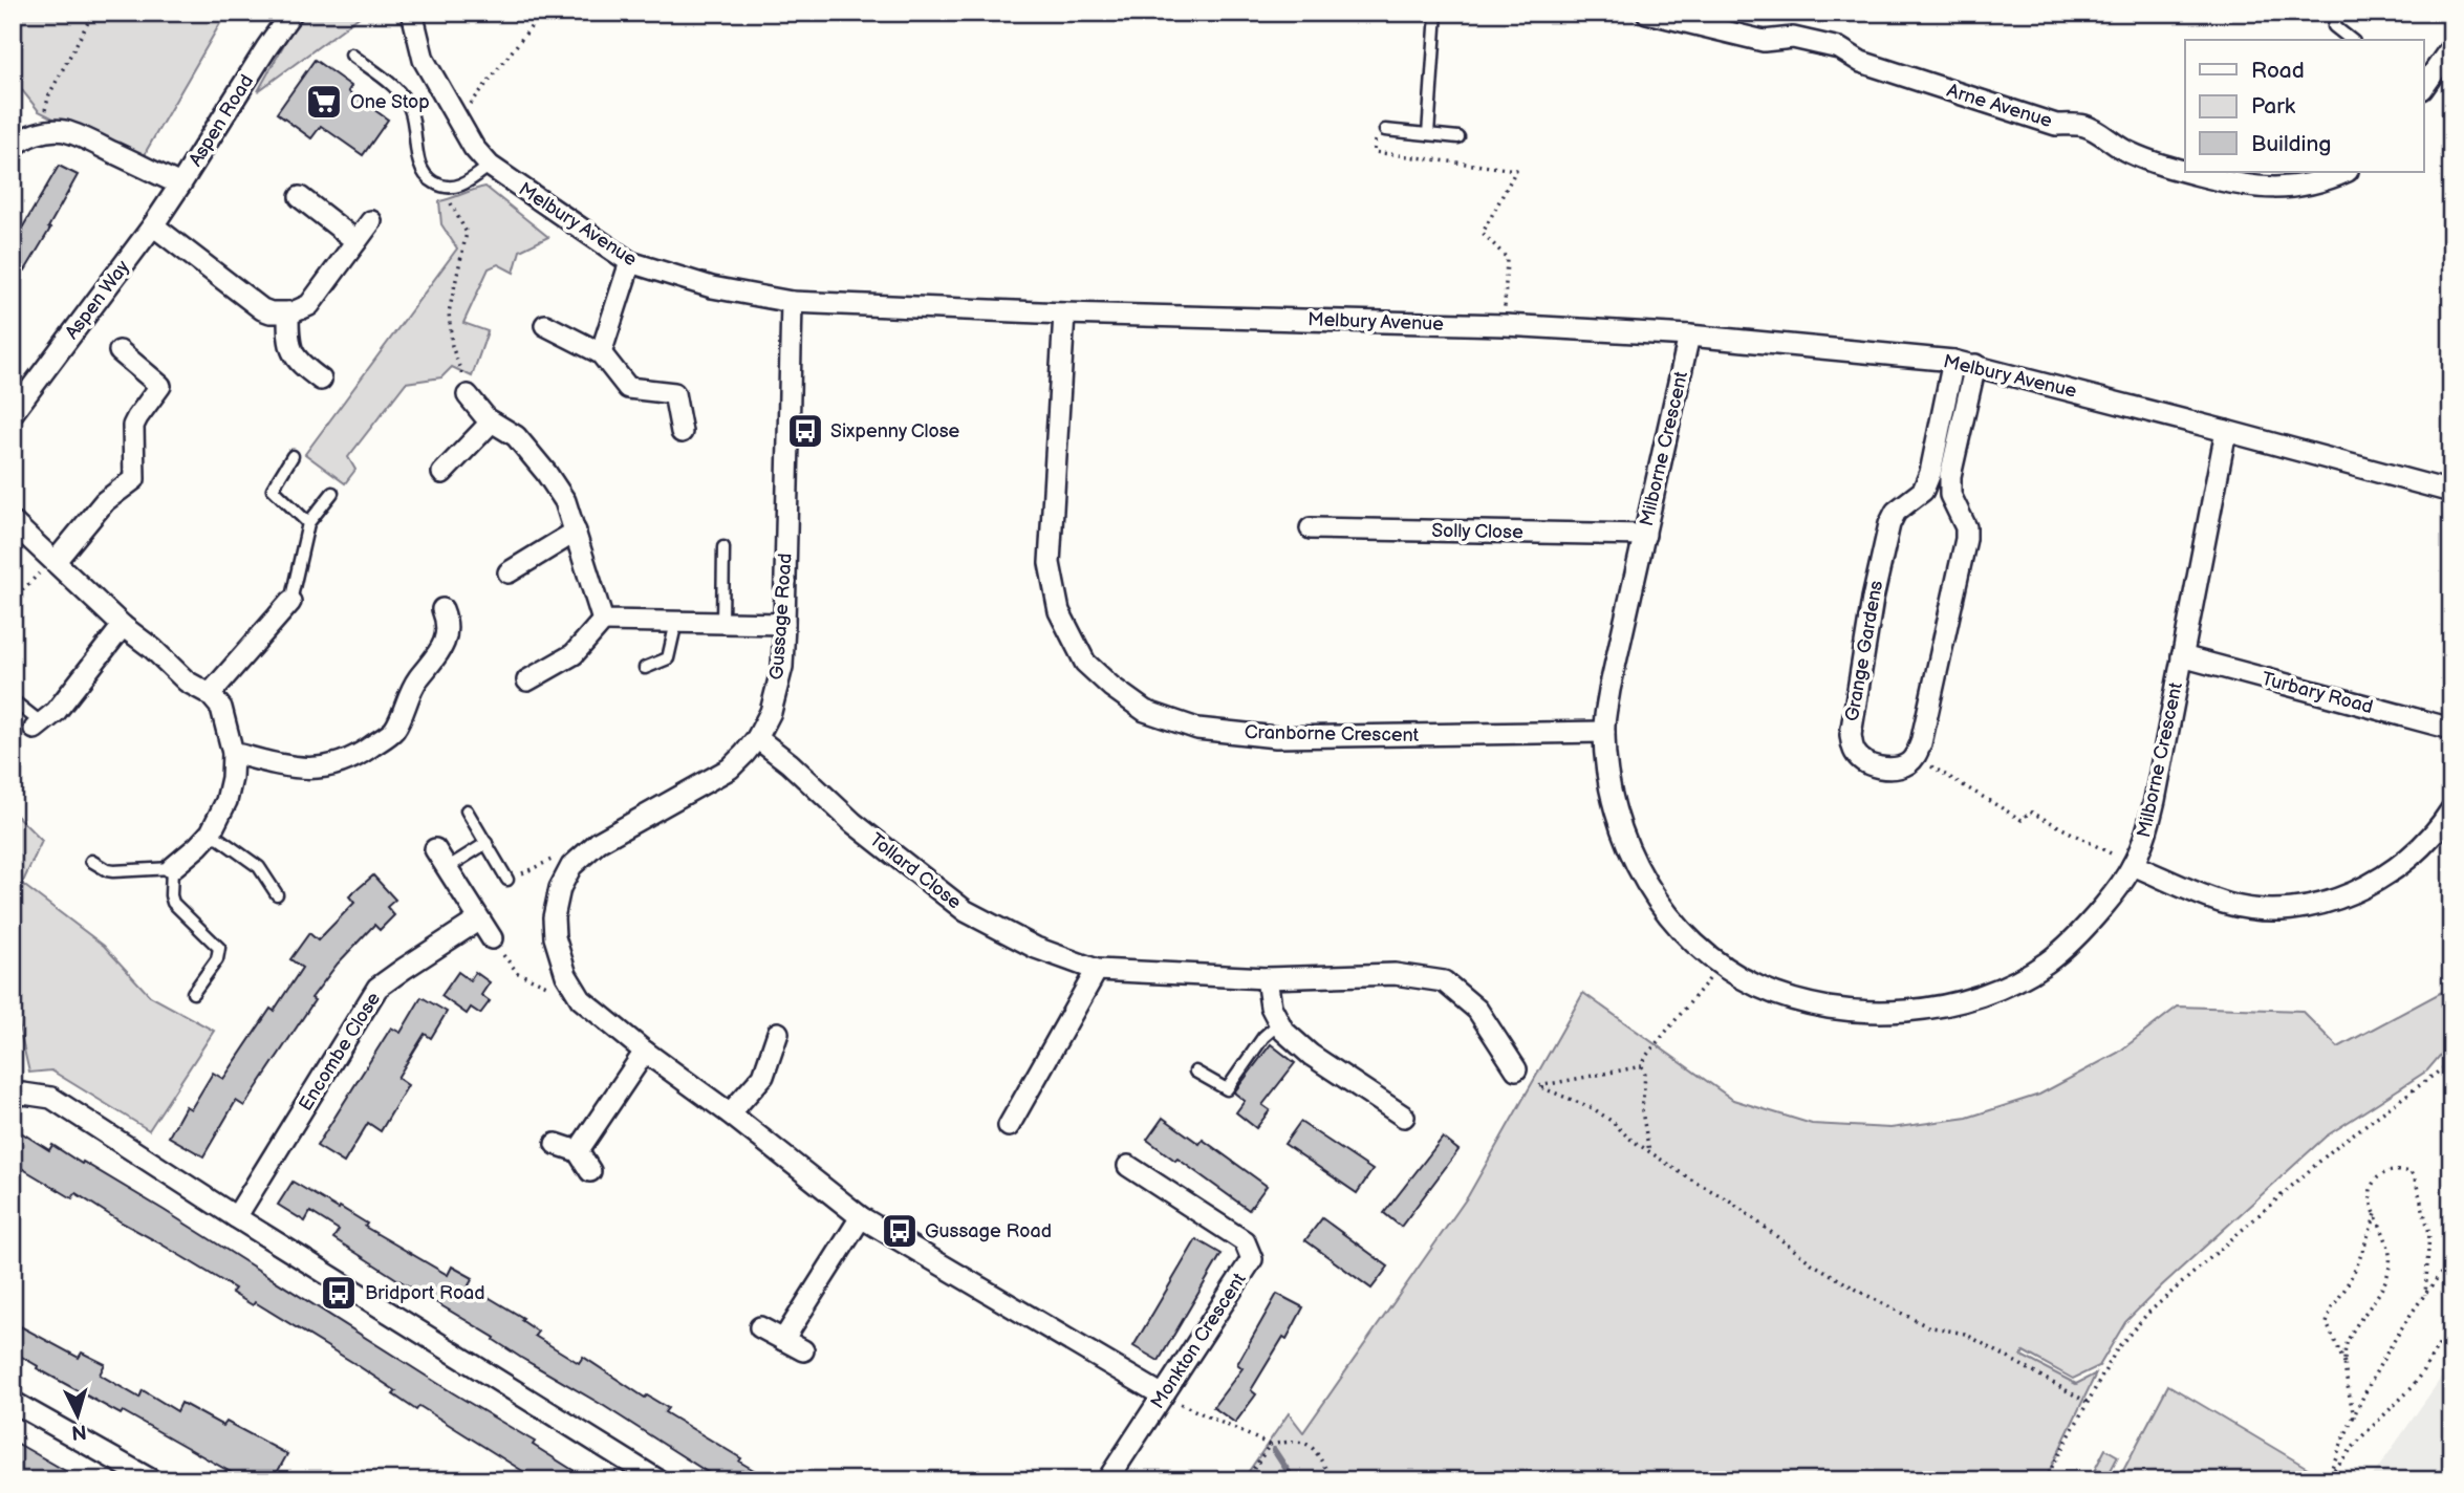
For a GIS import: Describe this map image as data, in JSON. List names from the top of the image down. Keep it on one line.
{"streets":{"street":["Arne Avenue","Aspen Road","Melbury Avenue","Aspen Way","Milborne Crescent","Solly Close","Gussage Road","Grange Gardens","Turbary Road","Cranborne Crescent","Tollard Close","Encombe Close","Monkton Crescent"]},"crossings":[["Aspen Road","Aspen Way"],["Melbury Avenue","Milborne Crescent"],["Melbury Avenue","Gussage Road"],["Melbury Avenue","Cranborne Crescent"],["Milborne Crescent","Solly Close"],["Milborne Crescent","Turbary Road"],["Milborne Crescent","Cranborne Crescent"],["Gussage Road","Tollard Close"],["Gussage Road","Monkton Crescent"]],"places":{"supermarket":["One Stop"],"bus stop":["Sixpenny Close","Gussage Road","Bridport Road"]},"legend":["Road","Park","Building"],"north":"bottom"}
